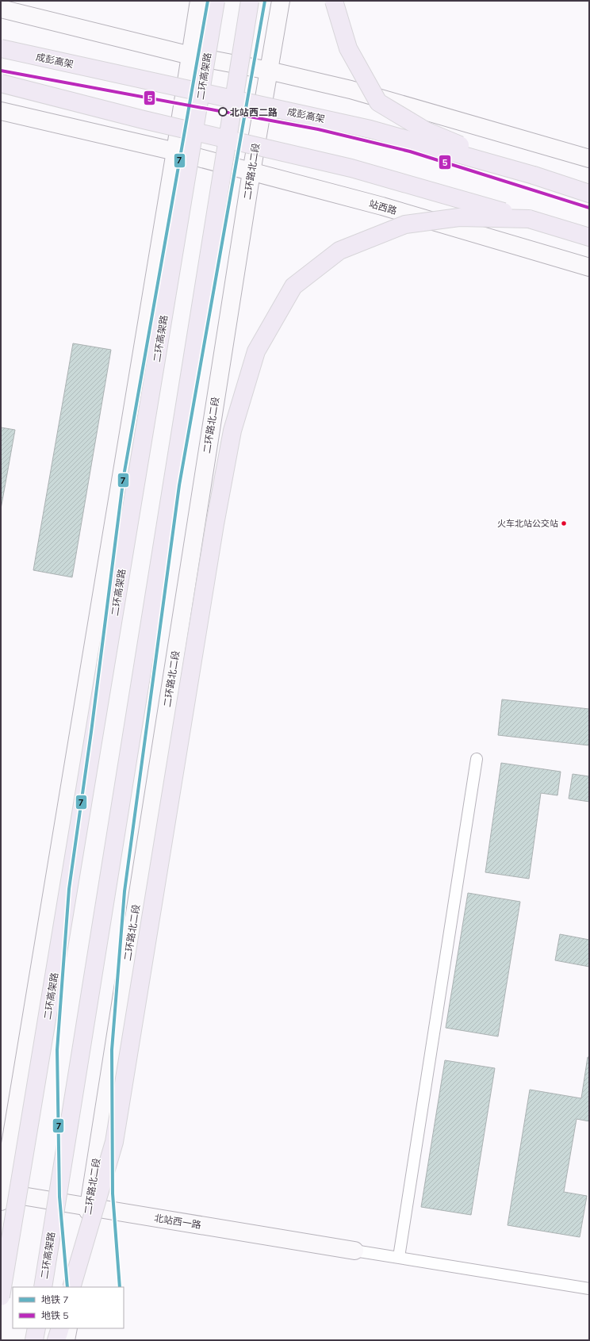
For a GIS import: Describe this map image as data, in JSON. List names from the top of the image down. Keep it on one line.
{"streets":{"highway":["成彭高架","二环高架路"],"main road":["二环路北二段","站西路","北站西一路"]},"crossings":[["二环路北二段","站西路"],["二环路北二段","北站西一路"]],"places":["北站西二路","火车北站公交站"],"lines":["metro line 7","metro line 5"],"legend":["地铁 7","地铁 5"]}
